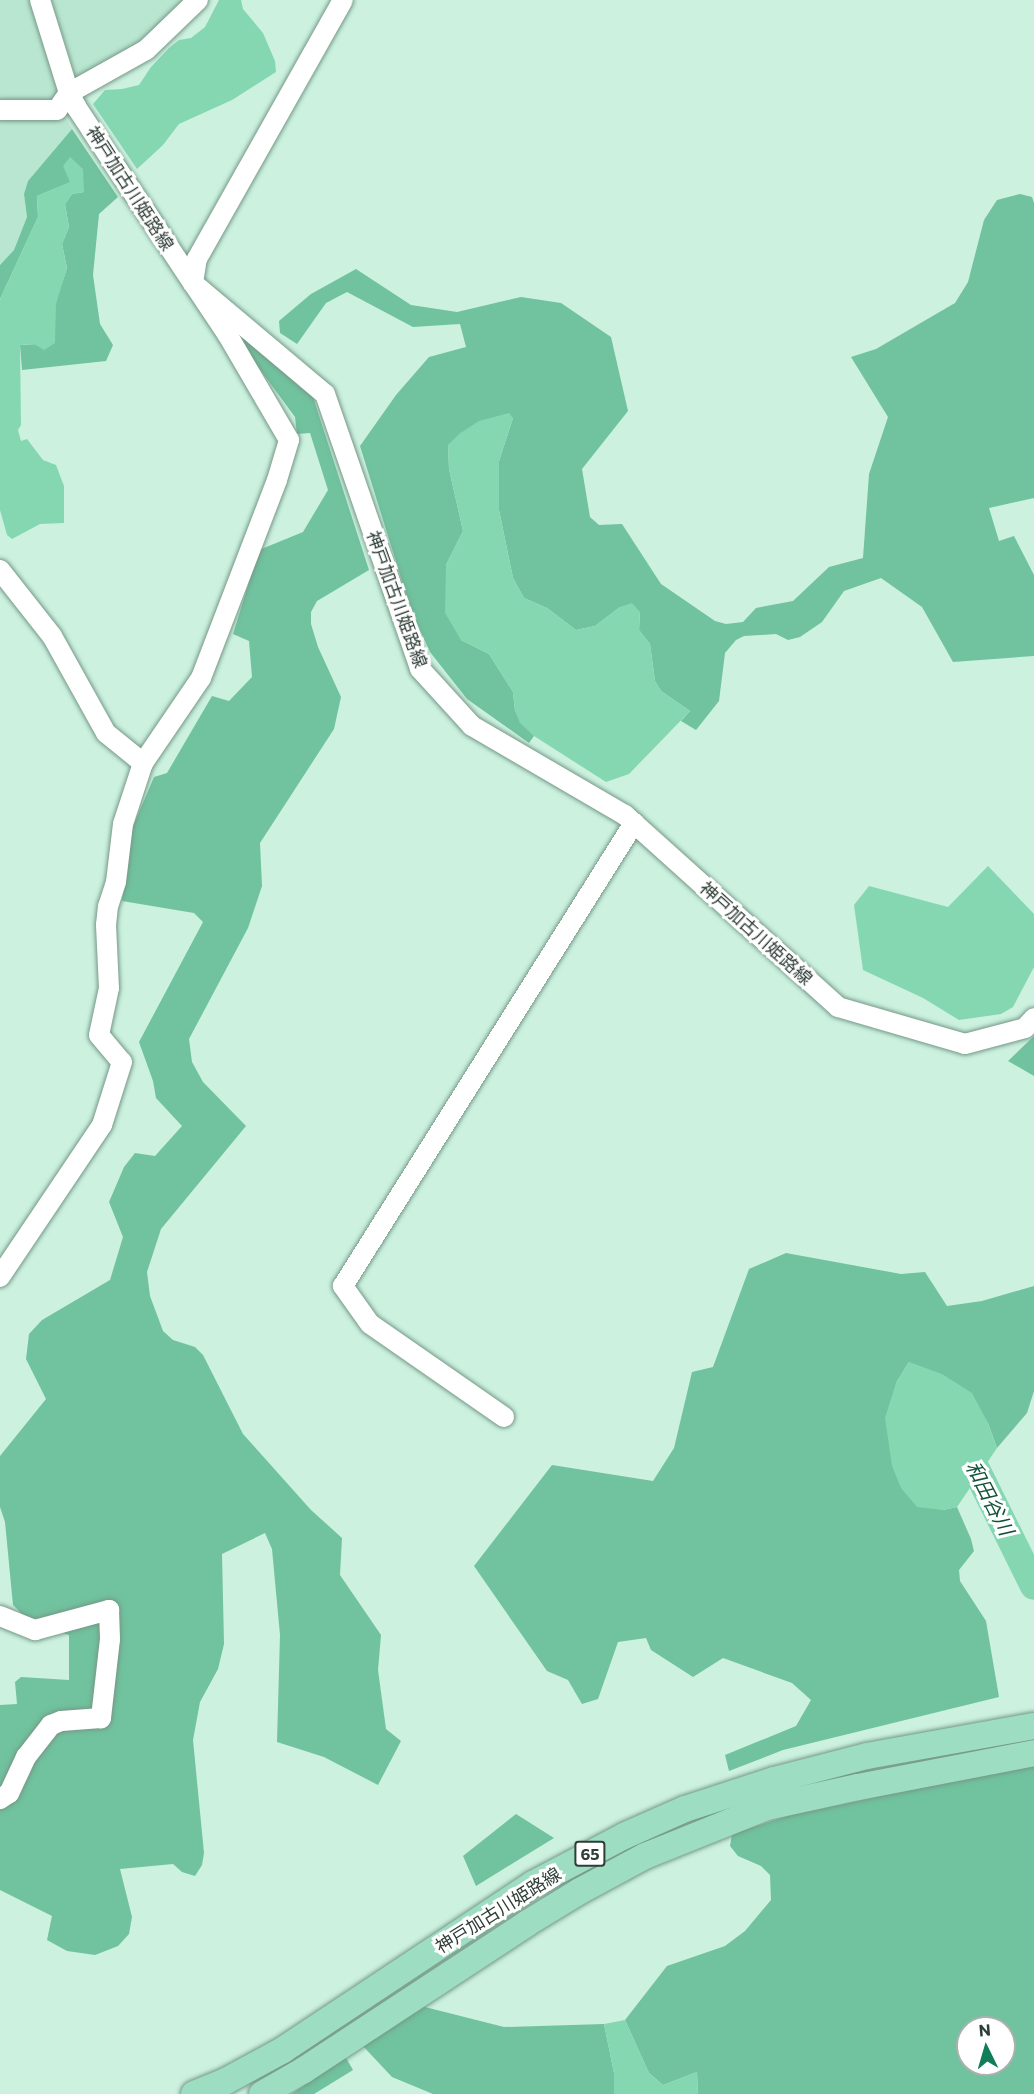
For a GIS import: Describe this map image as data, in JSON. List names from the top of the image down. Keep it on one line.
{"streets":{"main road":["神戸加古川姫路線","65"]},"water":["和田谷川"],"north":"top"}
